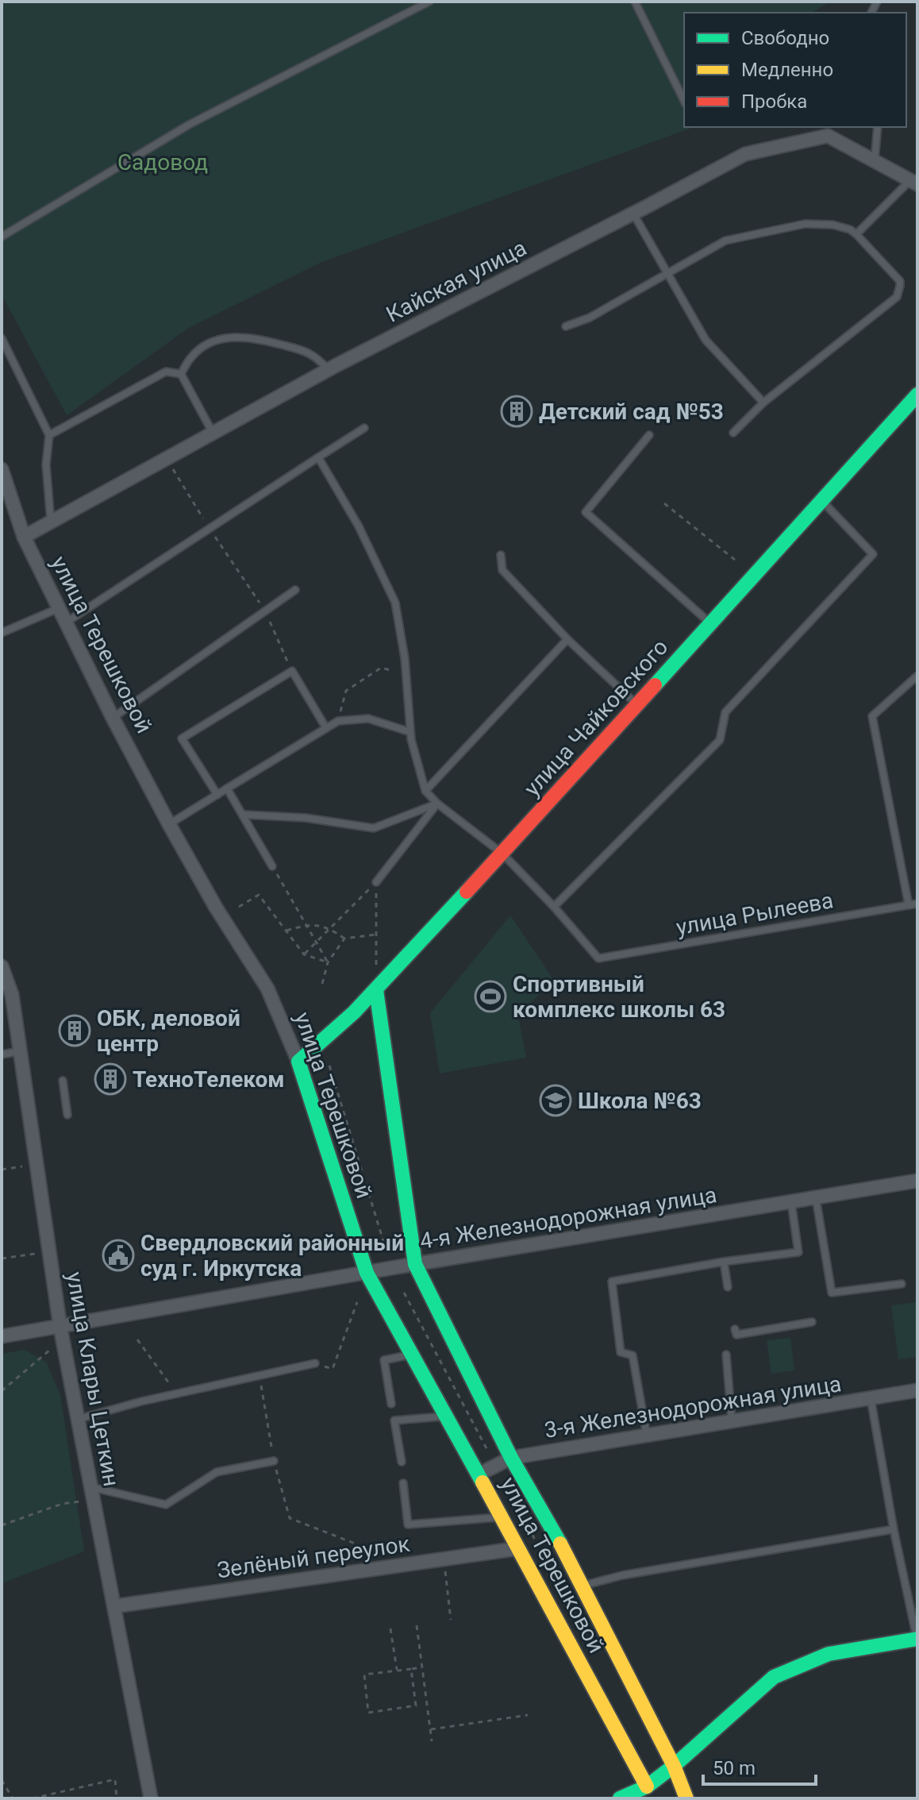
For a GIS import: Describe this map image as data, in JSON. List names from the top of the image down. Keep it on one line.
{"streets":{"street":["Кайская улица","улица Терешковой","улица Чайковского","4-я Железнодорожная улица","улица Клары Цеткин","3-я Железнодорожная улица","Зелёный переулок"],"lane":["улица Рылеева"]},"crossings":[["Кайская улица","улица Терешковой"],["улица Терешковой","улица Чайковского"],["улица Терешковой","4-я Железнодорожная улица"],["улица Терешковой","3-я Железнодорожная улица"],["улица Терешковой","Зелёный переулок"],["4-я Железнодорожная улица","улица Клары Цеткин"],["улица Клары Цеткин","Зелёный переулок"]],"parks":["Садовод"],"places":{"building":["Детский сад №53","ОБК, деловой центр","ТехноТелеком"],"sports":["Спортивный комплекс школы 63"],"school or university":["Школа №63"],"public building":["Свердловский районный суд г. Иркутска"]},"legend":["Свободно","Медленно","Пробка"],"scale_bar":"50 m"}
